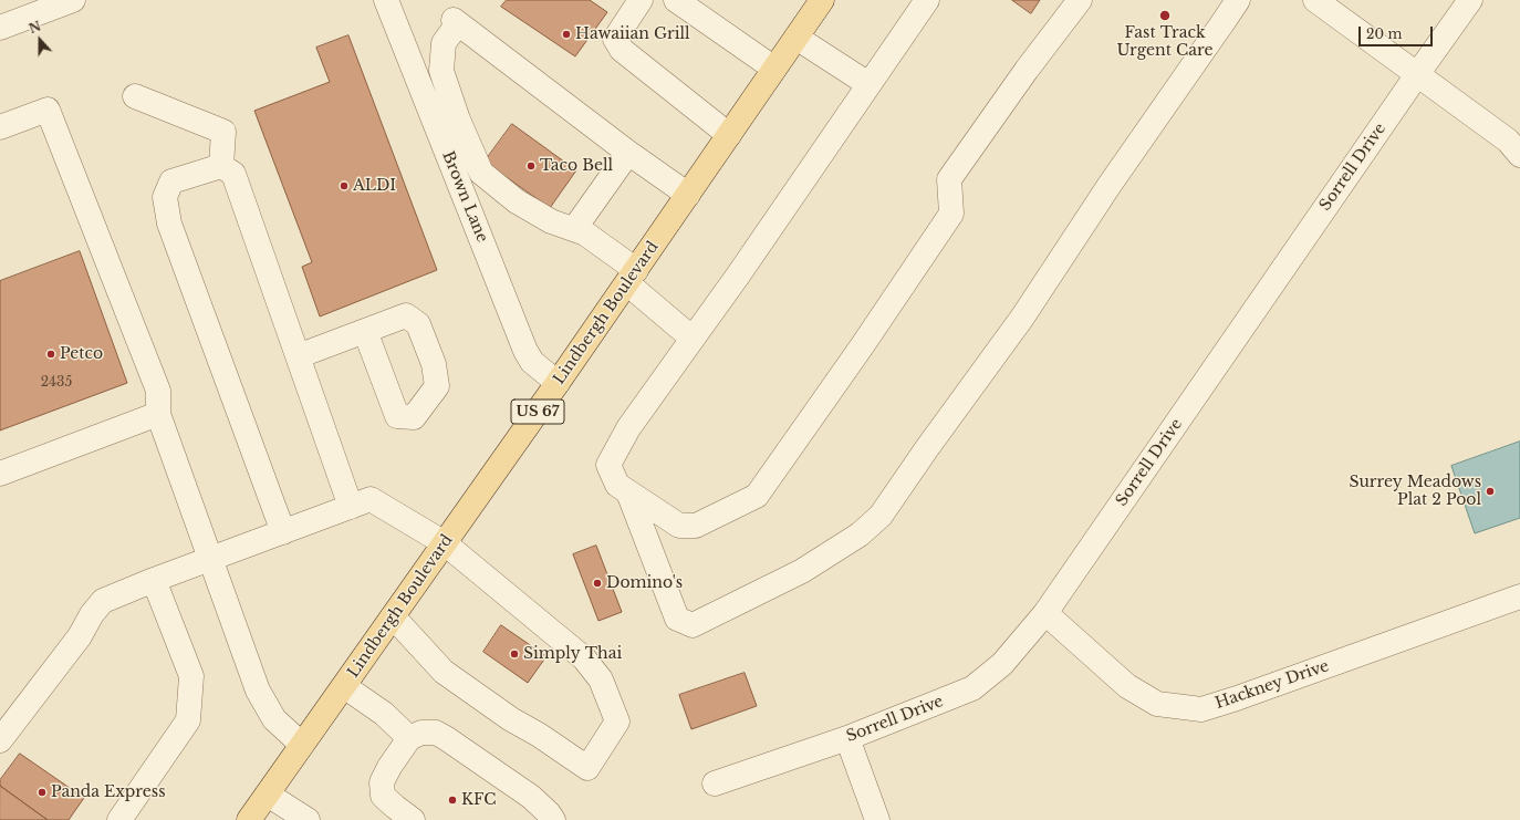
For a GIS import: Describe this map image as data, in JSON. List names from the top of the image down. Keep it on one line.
{"streets":{"main road":["Lindbergh Boulevard","US 67"],"street":["Sorrell Drive","Brown Lane","Hackney Drive"]},"crossings":[["Sorrell Drive","Hackney Drive"],["Brown Lane","Lindbergh Boulevard"]],"places":["Fast Track Urgent Care","Hawaiian Grill","Taco Bell","ALDI","Petco","Surrey Meadows Plat 2 Pool","Domino's","Simply Thai","Panda Express","KFC"],"house_numbers":["2435"],"scale_bar":"20 m","north":"top"}
